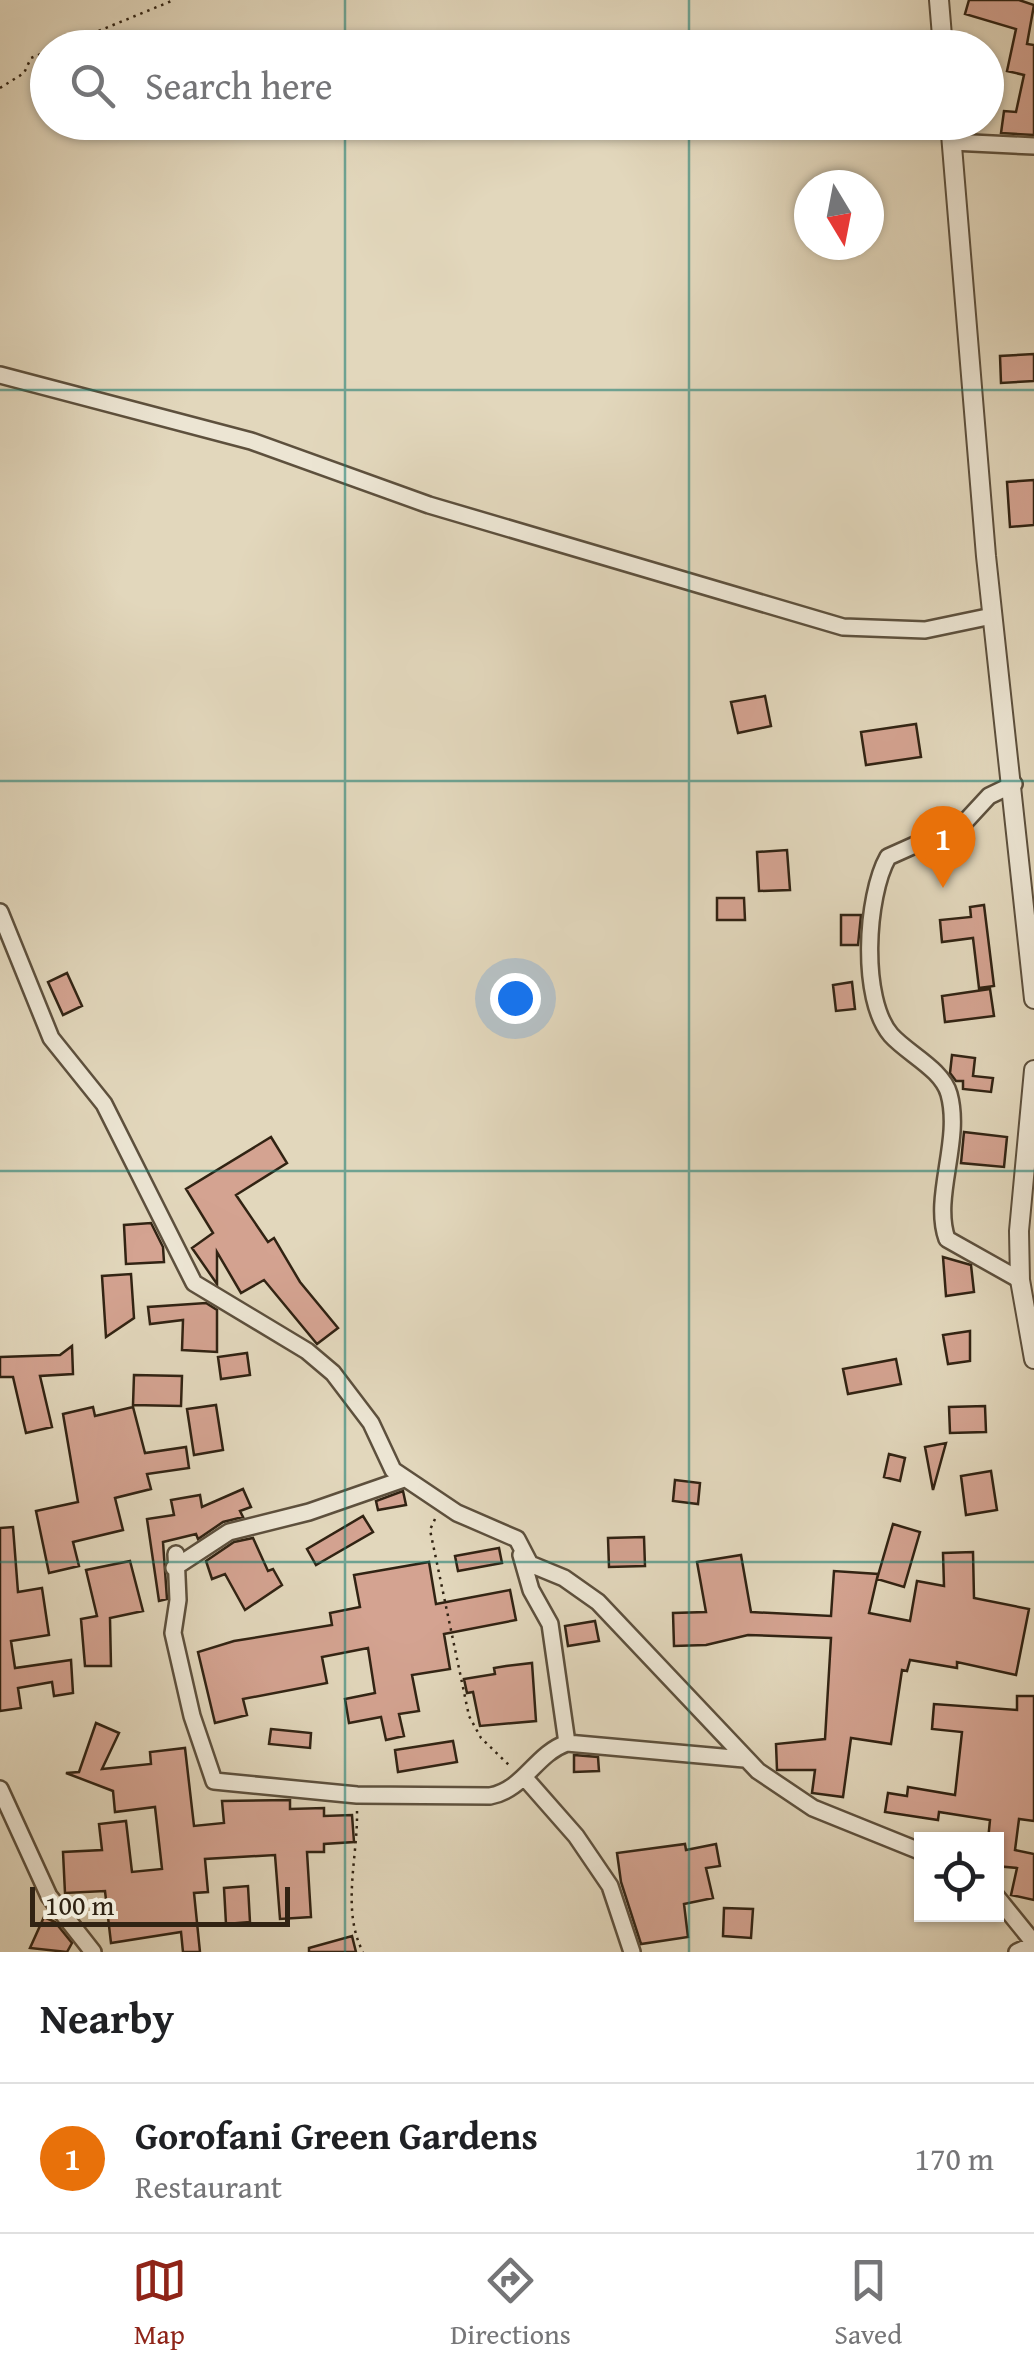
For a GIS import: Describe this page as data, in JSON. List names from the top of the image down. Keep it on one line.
{"scale_bar":"100 m","north":"bottom","page":{"search":"Search here","pins":"1","scale":"100 m","heading":"Nearby","list":[{"mark":"1","name":"Gorofani Green Gardens","note":"Restaurant","value":"170 m"}],"nav":["Map","Directions","Saved"]}}
